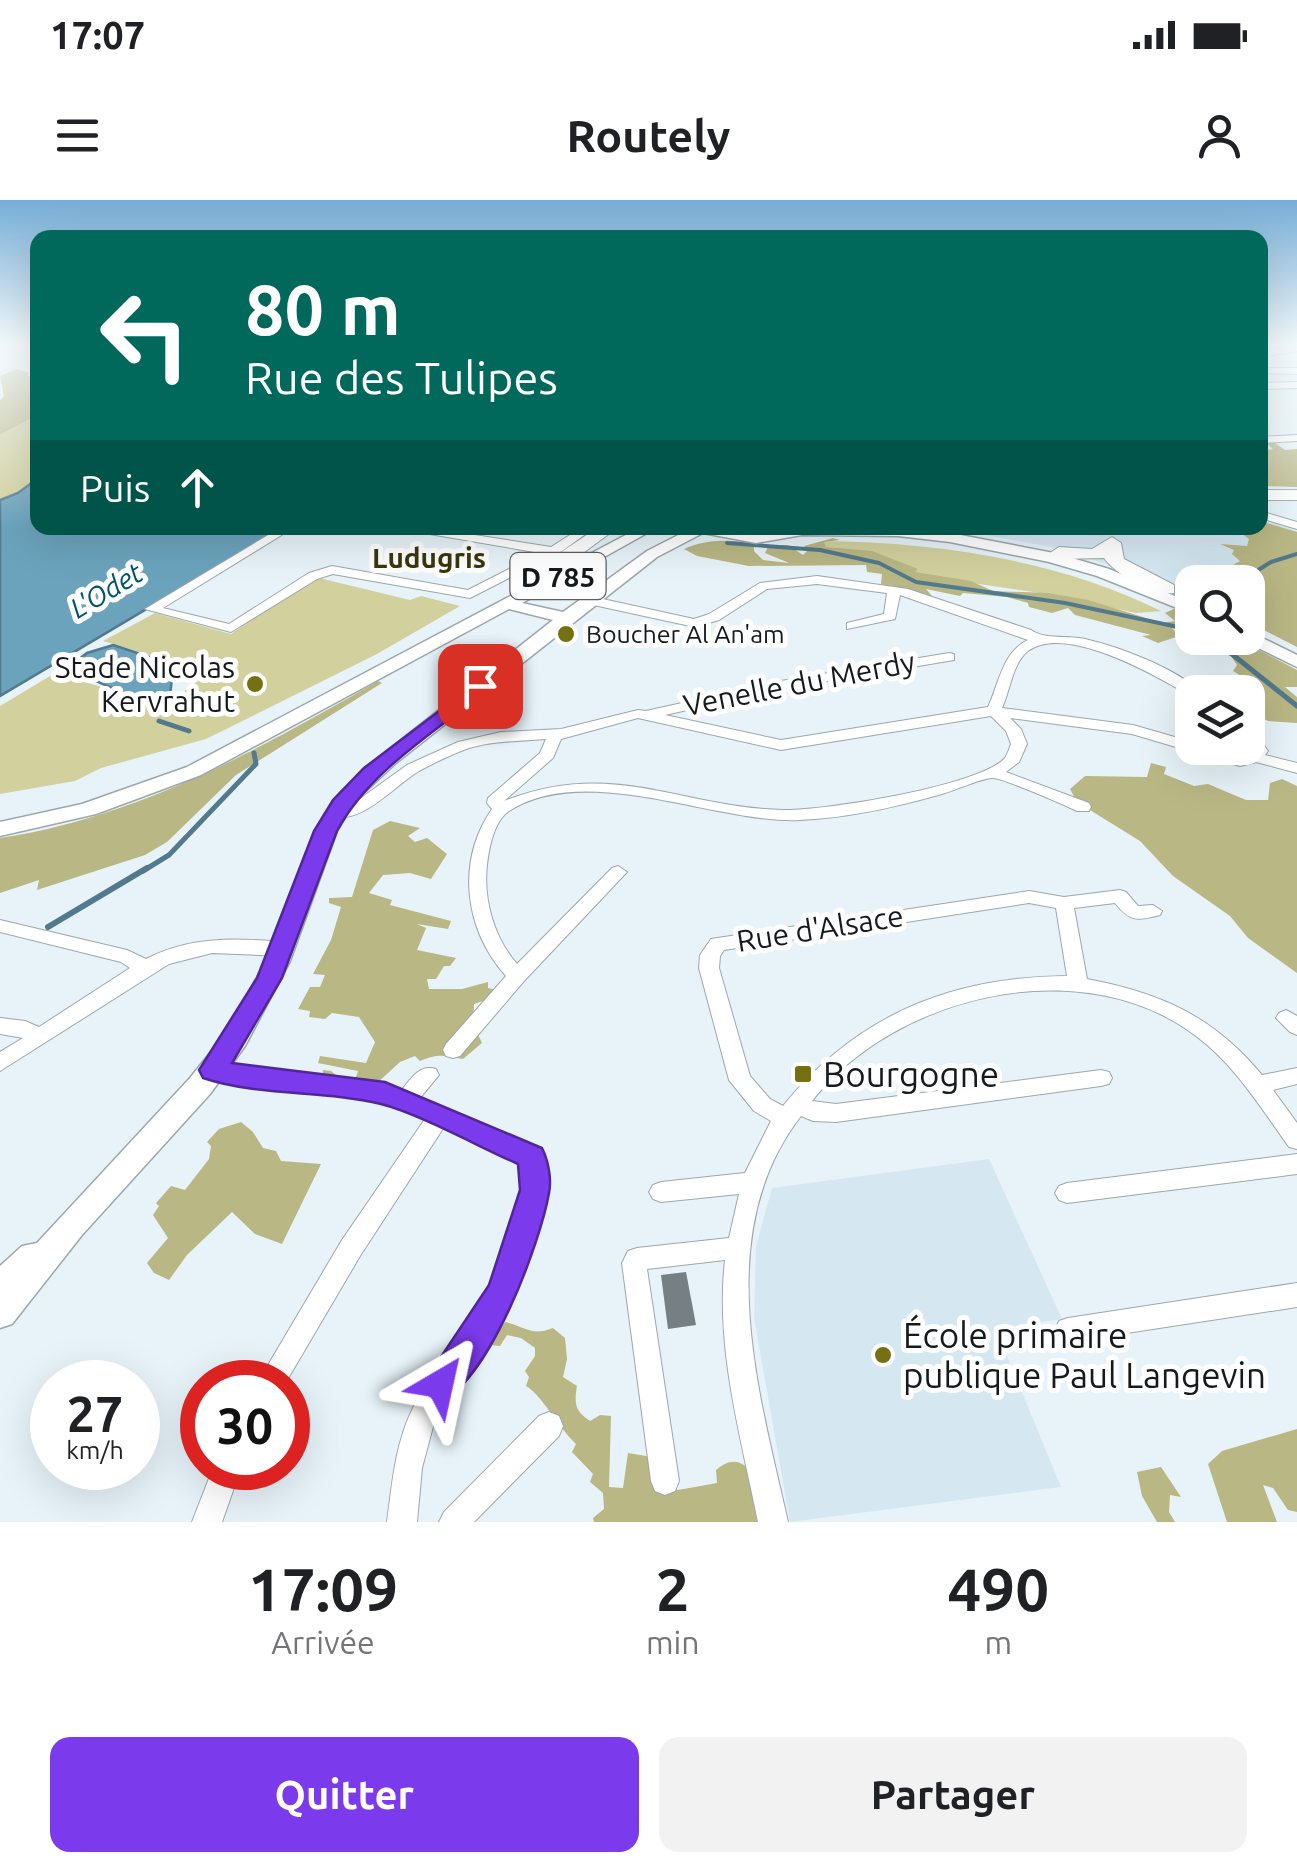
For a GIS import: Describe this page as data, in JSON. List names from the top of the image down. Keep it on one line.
{"streets":{"highway":["D 785"],"street":["Venelle du Merdy","Rue d'Alsace"]},"districts":["Ludugris"],"water":["L'Odet"],"places":{"other":["Boucher Al An'am","Stade Nicolas Kervrahut","École primaire publique Paul Langevin"],"transit":["Bourgogne"]},"page":{"status":"17:07","header":"Routely","turn":["80 m","Rue des Tulipes"],"then":"Puis","speed":"27 km/h","limit":"30","eta":["17:09","Arrivée","2","min","490","m"],"buttons":["Quitter","Partager"]}}
